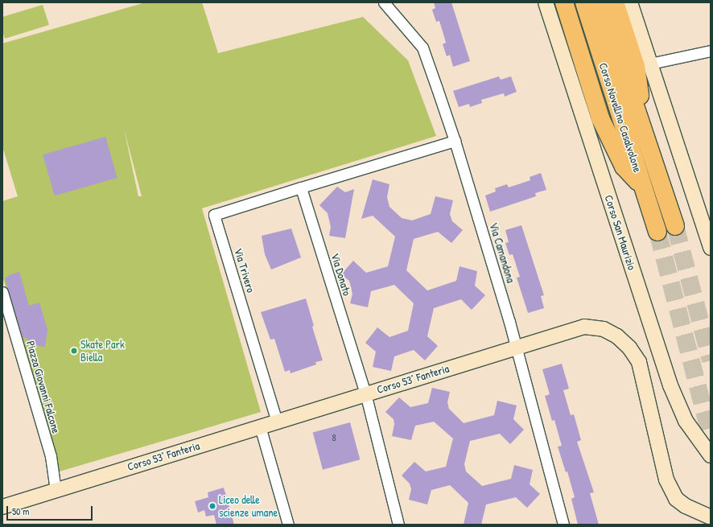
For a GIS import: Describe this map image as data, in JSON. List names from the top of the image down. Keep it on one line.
{"streets":{"highway":["Corso Novellino Casalvolone"],"street":["Corso San Maurizio","Via Camandona","Via Trivero","Via Donato","Corso 53° Fanteria","Piazza Giovanni Falcone"]},"crossings":[["Via Camandona","Corso 53° Fanteria"],["Via Trivero","Via Donato"],["Via Trivero","Corso 53° Fanteria"],["Via Donato","Corso 53° Fanteria"],["Corso 53° Fanteria","Piazza Giovanni Falcone"]],"places":["Skate Park Biella","Liceo delle scienze umane"],"house_numbers":["8"],"scale_bar":"50 m"}
